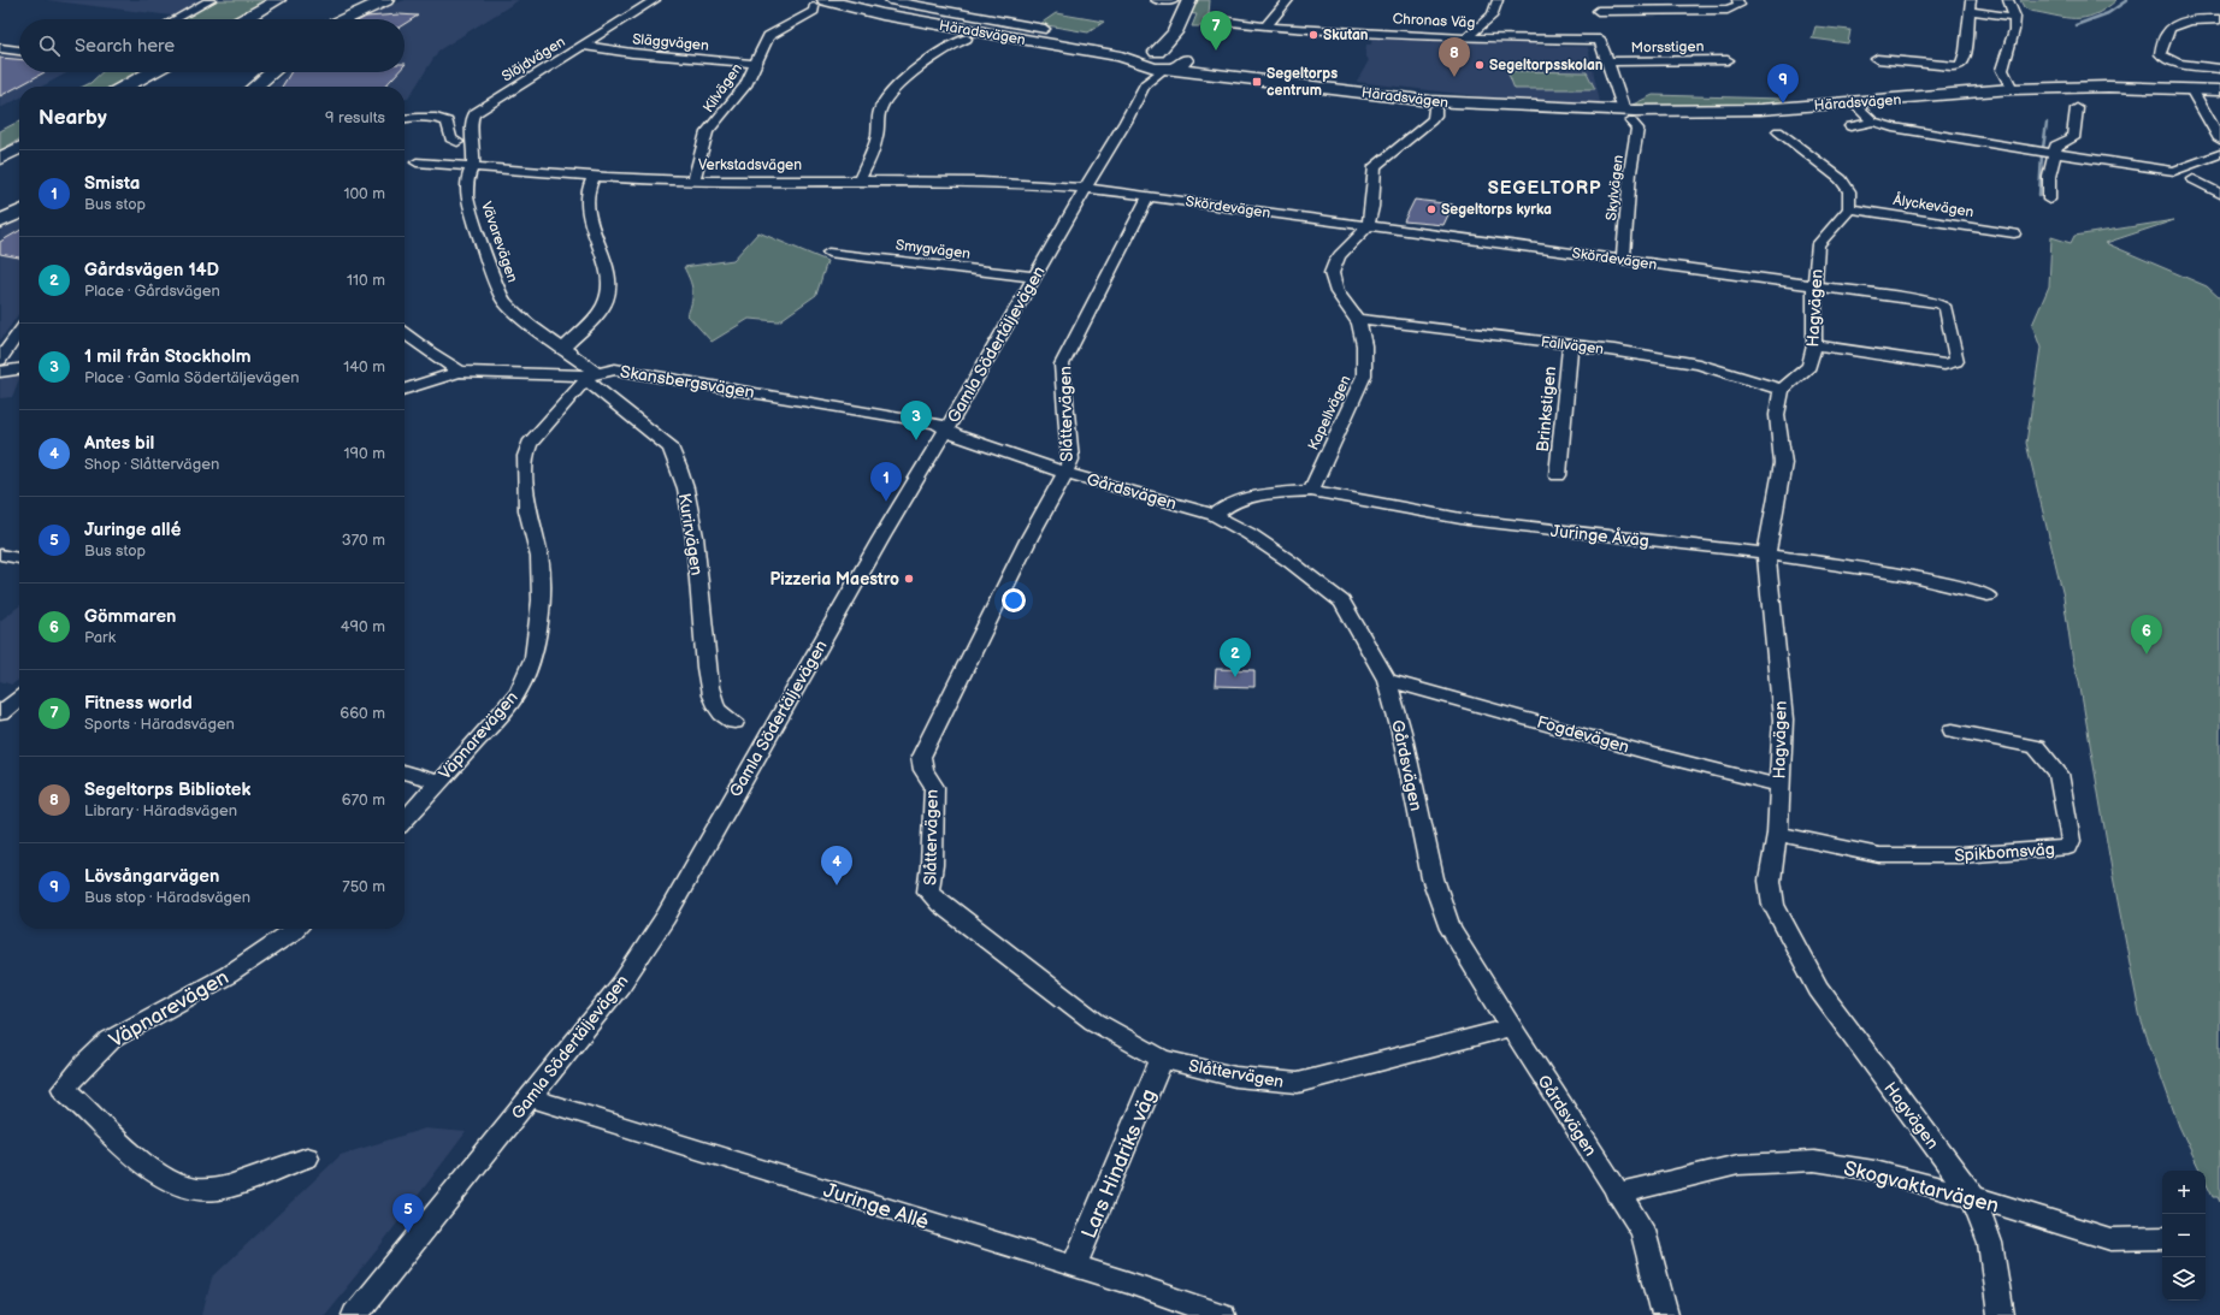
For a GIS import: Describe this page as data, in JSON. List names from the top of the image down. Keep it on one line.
{"streets":{"main road":["Häradsvägen"],"street":["Chronas Väg","Släggvägen","Morsstigen","Slöjdvägen","Kilvägen","Verkstadsvägen","Skylvägen","Ålyckevägen","Skördevägen","Vävarevägen","Smygvägen","Hagvägen","Gamla Södertäljevägen","Fallvägen","Skansbergsvägen","Brinkstigen","Kapellvägen","Slåttervägen","Gårdsvägen","Kurirvägen","Juringe Åväg","Fogdevägen","Väpnarevägen","Spikbomsväg","Lars Hindriks väg","Skogvaktarvägen","Juringe Allé"]},"crossings":[["Häradsvägen","Kilvägen"],["Häradsvägen","Skylvägen"],["Häradsvägen","Gamla Södertäljevägen"],["Släggvägen","Slöjdvägen"],["Släggvägen","Kilvägen"],["Slöjdvägen","Verkstadsvägen"],["Slöjdvägen","Vävarevägen"],["Kilvägen","Verkstadsvägen"],["Verkstadsvägen","Skördevägen"],["Verkstadsvägen","Vävarevägen"],["Verkstadsvägen","Gamla Södertäljevägen"],["Skylvägen","Skördevägen"],["Ålyckevägen","Hagvägen"],["Skördevägen","Hagvägen"],["Skördevägen","Gamla Södertäljevägen"],["Skördevägen","Kapellvägen"],["Skördevägen","Slåttervägen"],["Vävarevägen","Skansbergsvägen"],["Vävarevägen","Kurirvägen"],["Vävarevägen","Väpnarevägen"],["Smygvägen","Gamla Södertäljevägen"],["Hagvägen","Fallvägen"],["Hagvägen","Juringe Åväg"],["Hagvägen","Fogdevägen"],["Hagvägen","Spikbomsväg"],["Hagvägen","Skogvaktarvägen"],["Gamla Södertäljevägen","Skansbergsvägen"],["Gamla Södertäljevägen","Gårdsvägen"],["Gamla Södertäljevägen","Juringe Allé"],["Fallvägen","Brinkstigen"],["Fallvägen","Kapellvägen"],["Skansbergsvägen","Gårdsvägen"],["Skansbergsvägen","Kurirvägen"],["Skansbergsvägen","Väpnarevägen"],["Kapellvägen","Juringe Åväg"],["Slåttervägen","Gårdsvägen"],["Slåttervägen","Lars Hindriks väg"],["Gårdsvägen","Juringe Åväg"],["Gårdsvägen","Fogdevägen"],["Gårdsvägen","Skogvaktarvägen"],["Kurirvägen","Väpnarevägen"],["Lars Hindriks väg","Juringe Allé"]],"districts":["SEGELTORP"],"places":{"other":["Skutan","Segeltorpsskolan","Segeltorps kyrka","Pizzeria Maestro"],"transit":["Segeltorps centrum"]},"page":{"pins":["7","8","9","3","1","6","2","4","5"],"search":"Search here","heading":["Nearby","9 results"],"list":[{"mark":"1","name":"Smista","note":"Bus stop","value":"100 m"},{"mark":"2","name":"Gårdsvägen 14D","note":"Place · Gårdsvägen","value":"110 m"},{"mark":"3","name":"1 mil från Stockholm","note":"Place · Gamla Södertäljevägen","value":"140 m"},{"mark":"4","name":"Antes bil","note":"Shop · Slåttervägen","value":"190 m"},{"mark":"5","name":"Juringe allé","note":"Bus stop","value":"370 m"},{"mark":"6","name":"Gömmaren","note":"Park","value":"490 m"},{"mark":"7","name":"Fitness world","note":"Sports · Häradsvägen","value":"660 m"},{"mark":"8","name":"Segeltorps Bibliotek","note":"Library · Häradsvägen","value":"670 m"},{"mark":"9","name":"Lövsångarvägen","note":"Bus stop · Häradsvägen","value":"750 m"}],"map_buttons":["+","−"]}}
